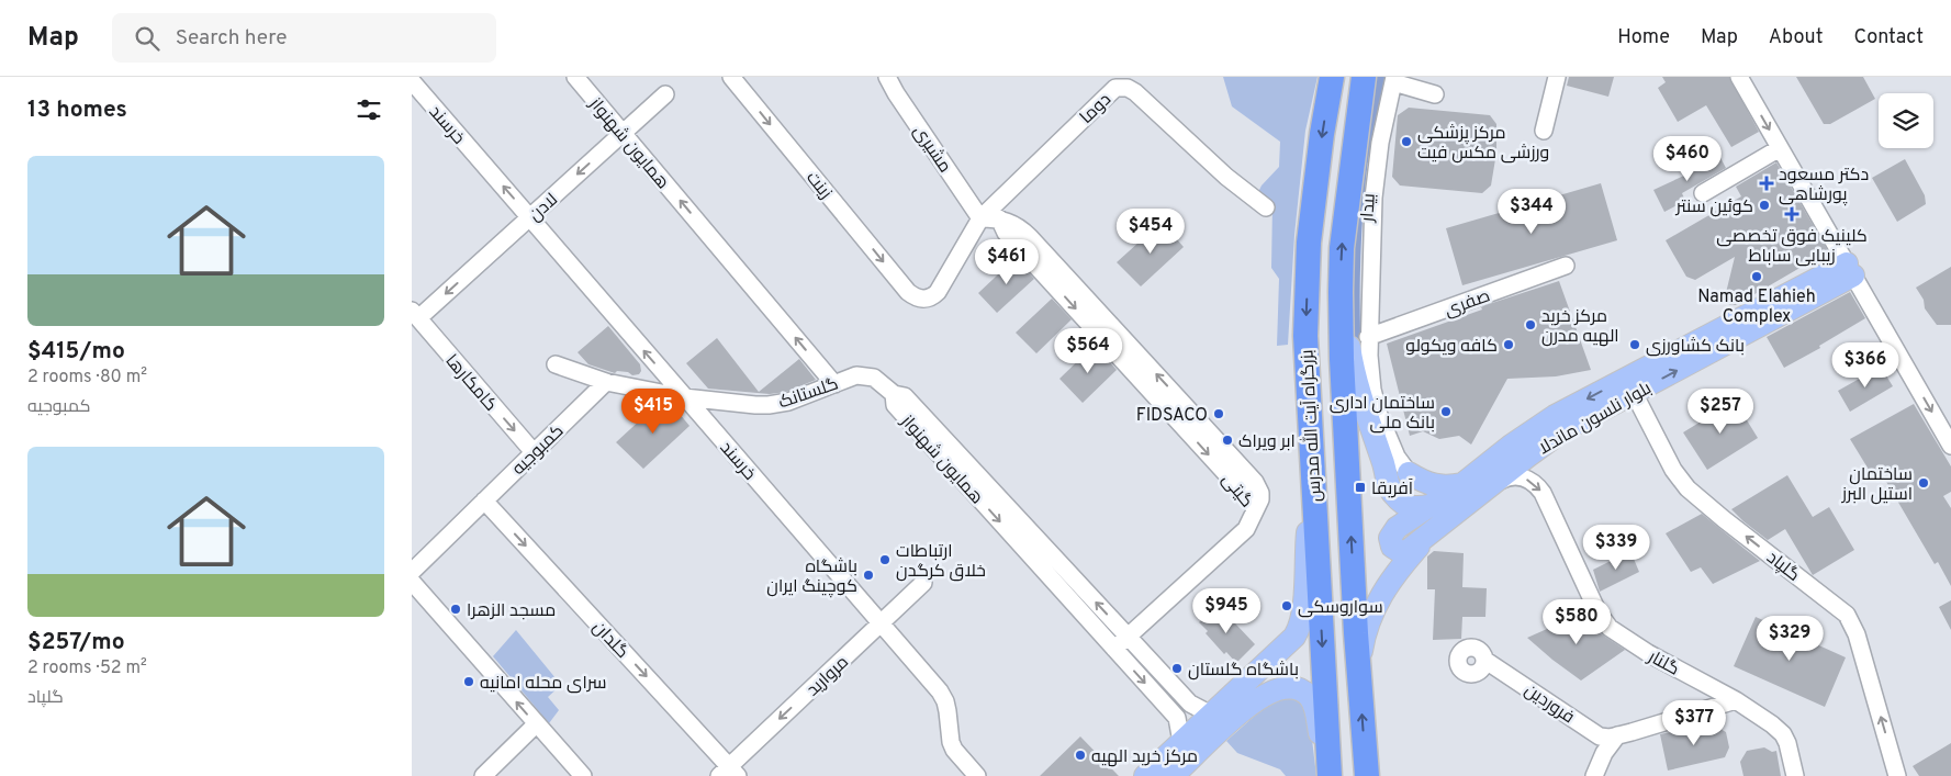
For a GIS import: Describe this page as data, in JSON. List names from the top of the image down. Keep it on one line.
{"streets":{"highway":["بزرگراه آیت الله مدرس"],"main road":["بلوار نلسون ماندلا"],"street":["دوما","خرسند","همایون شهنواز","مشیری","زینت","لادن","بیدار","صفری","کامکارها","گلستانک","کمبوجیه","گیتی","گلپاد","گلدان","گلنار","مروارید","فروردین"]},"crossings":[["دوما","مشیری"],["دوما","زینت"],["دوما","گیتی"],["خرسند","لادن"],["خرسند","گلستانک"],["خرسند","مروارید"],["همایون شهنواز","لادن"],["همایون شهنواز","گلستانک"],["همایون شهنواز","گیتی"],["مشیری","زینت"],["مشیری","گیتی"],["زینت","گیتی"],["لادن","کامکارها"],["بیدار","صفری"],["کامکارها","کمبوجیه"],["بلوار نلسون ماندلا","گلپاد"],["بلوار نلسون ماندلا","گلنار"],["کمبوجیه","گلدان"],["گلدان","مروارید"]],"one_way":["خرسند","لادن","کامکارها","گلپاد","گلنار","مروارید"],"places":{"other":["مرکز پزشکی ورزشی مکس فیت","کوئین سنتر","Namad Elahieh Complex","مرکز خرید الهیه مدرن","کافه ویکولو","بانک کشاورزی","ساختمان اداری بانک ملی","FIDSACO","ابر ویراک","ساختمان استیل البرز","ارتباطات خلاق کرگدن","باشگاه کوچینگ ایران","سواروسکی","مسجد الزهرا","باشگاه گلستان","سرای محله امانیه","مرکز خرید الهیه"],"health":["دکتر مسعود پورشاهی","کلینیک فوق تخصصی زیبایی ساباط"],"transit":["آفریقا"]},"page":{"header":"Map","search":"Search here","nav":["Home","Map","About","Contact"],"heading":"13 homes","price":["$460","$344","$454","$461","$564","$366","$415","$257","$339","$945","$580","$329","$377"],"list":[{"name":"$415/mo","note":"2 rooms · 80 m² · کمبوجیه"},{"name":"$257/mo","note":"2 rooms · 52 m² · گلپاد"}]}}
